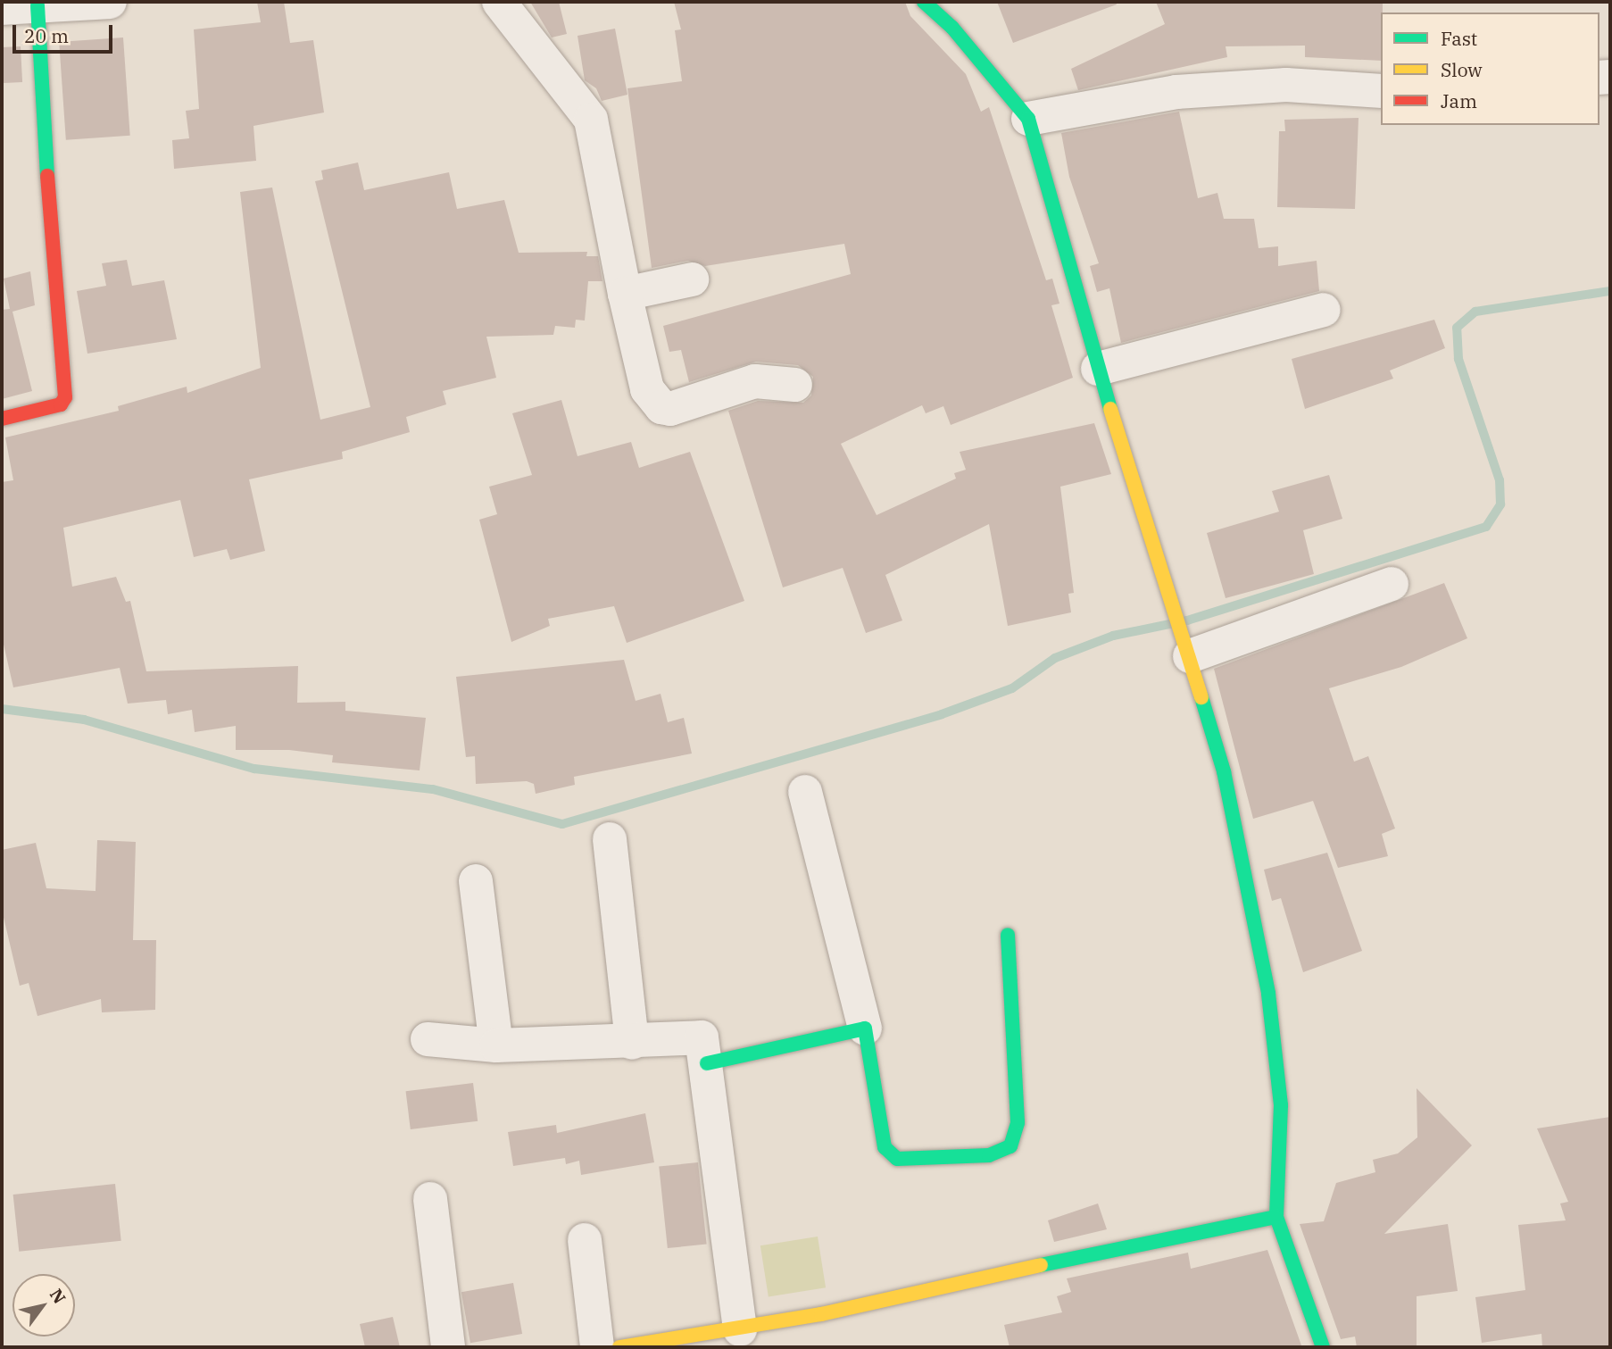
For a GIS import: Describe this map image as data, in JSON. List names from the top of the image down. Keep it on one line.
{"legend":["Fast","Slow","Jam"],"scale_bar":"20 m","north":"top right"}
